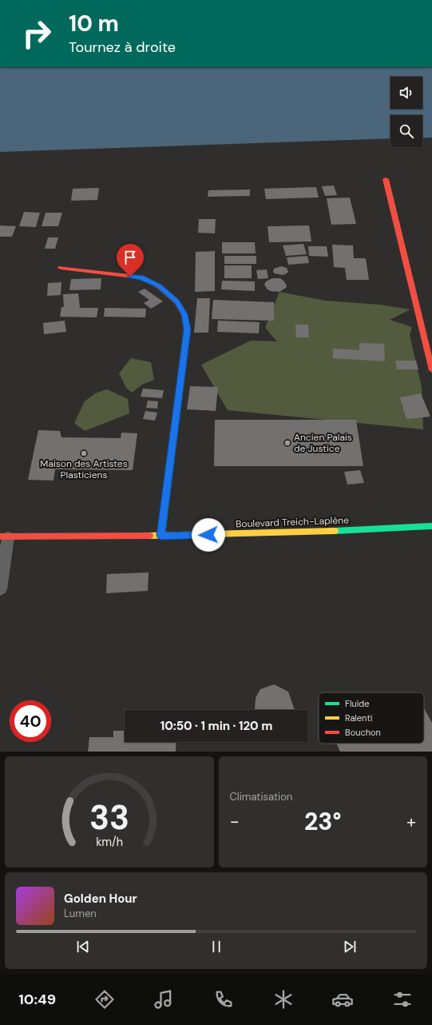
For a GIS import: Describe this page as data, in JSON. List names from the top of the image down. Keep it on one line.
{"streets":{"street":["Boulevard Treich-Laplène"]},"places":["Ancien Palais de Justice","Maison des Artistes Plasticiens"],"legend":["Fluide","Ralenti","Bouchon"],"page":{"turn":["10 m","Tournez à droite"],"limit":"40","trip":"10:50 · 1 min · 120 m","tile":"Climatisation","heat":["−","23°","+"],"song":["Golden Hour","Lumen"],"tabs":"10:49","gauge":["33","km/h"]}}
